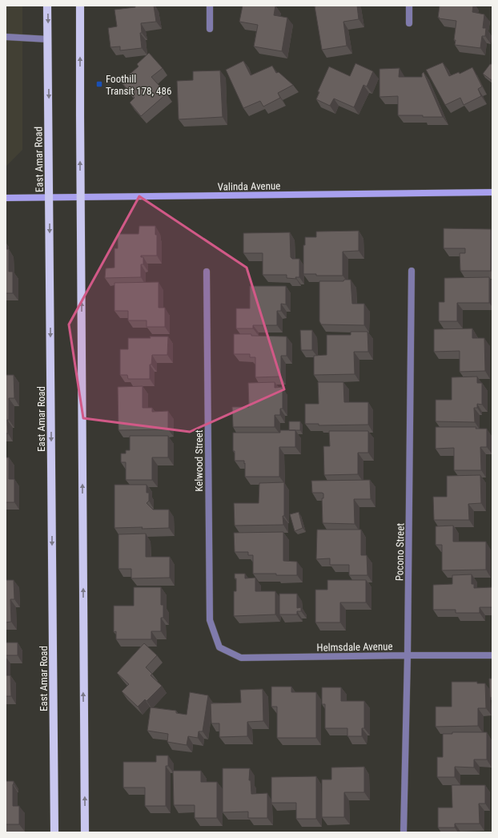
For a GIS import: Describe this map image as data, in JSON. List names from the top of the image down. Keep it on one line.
{"streets":{"main road":["East Amar Road","Valinda Avenue"],"street":["Kelwood Street","Pocono Street","Helmsdale Avenue"]},"crossings":[["East Amar Road","Valinda Avenue"],["Kelwood Street","Helmsdale Avenue"],["Pocono Street","Helmsdale Avenue"]],"places":{"transit":["Foothill Transit 178, 486"]}}
